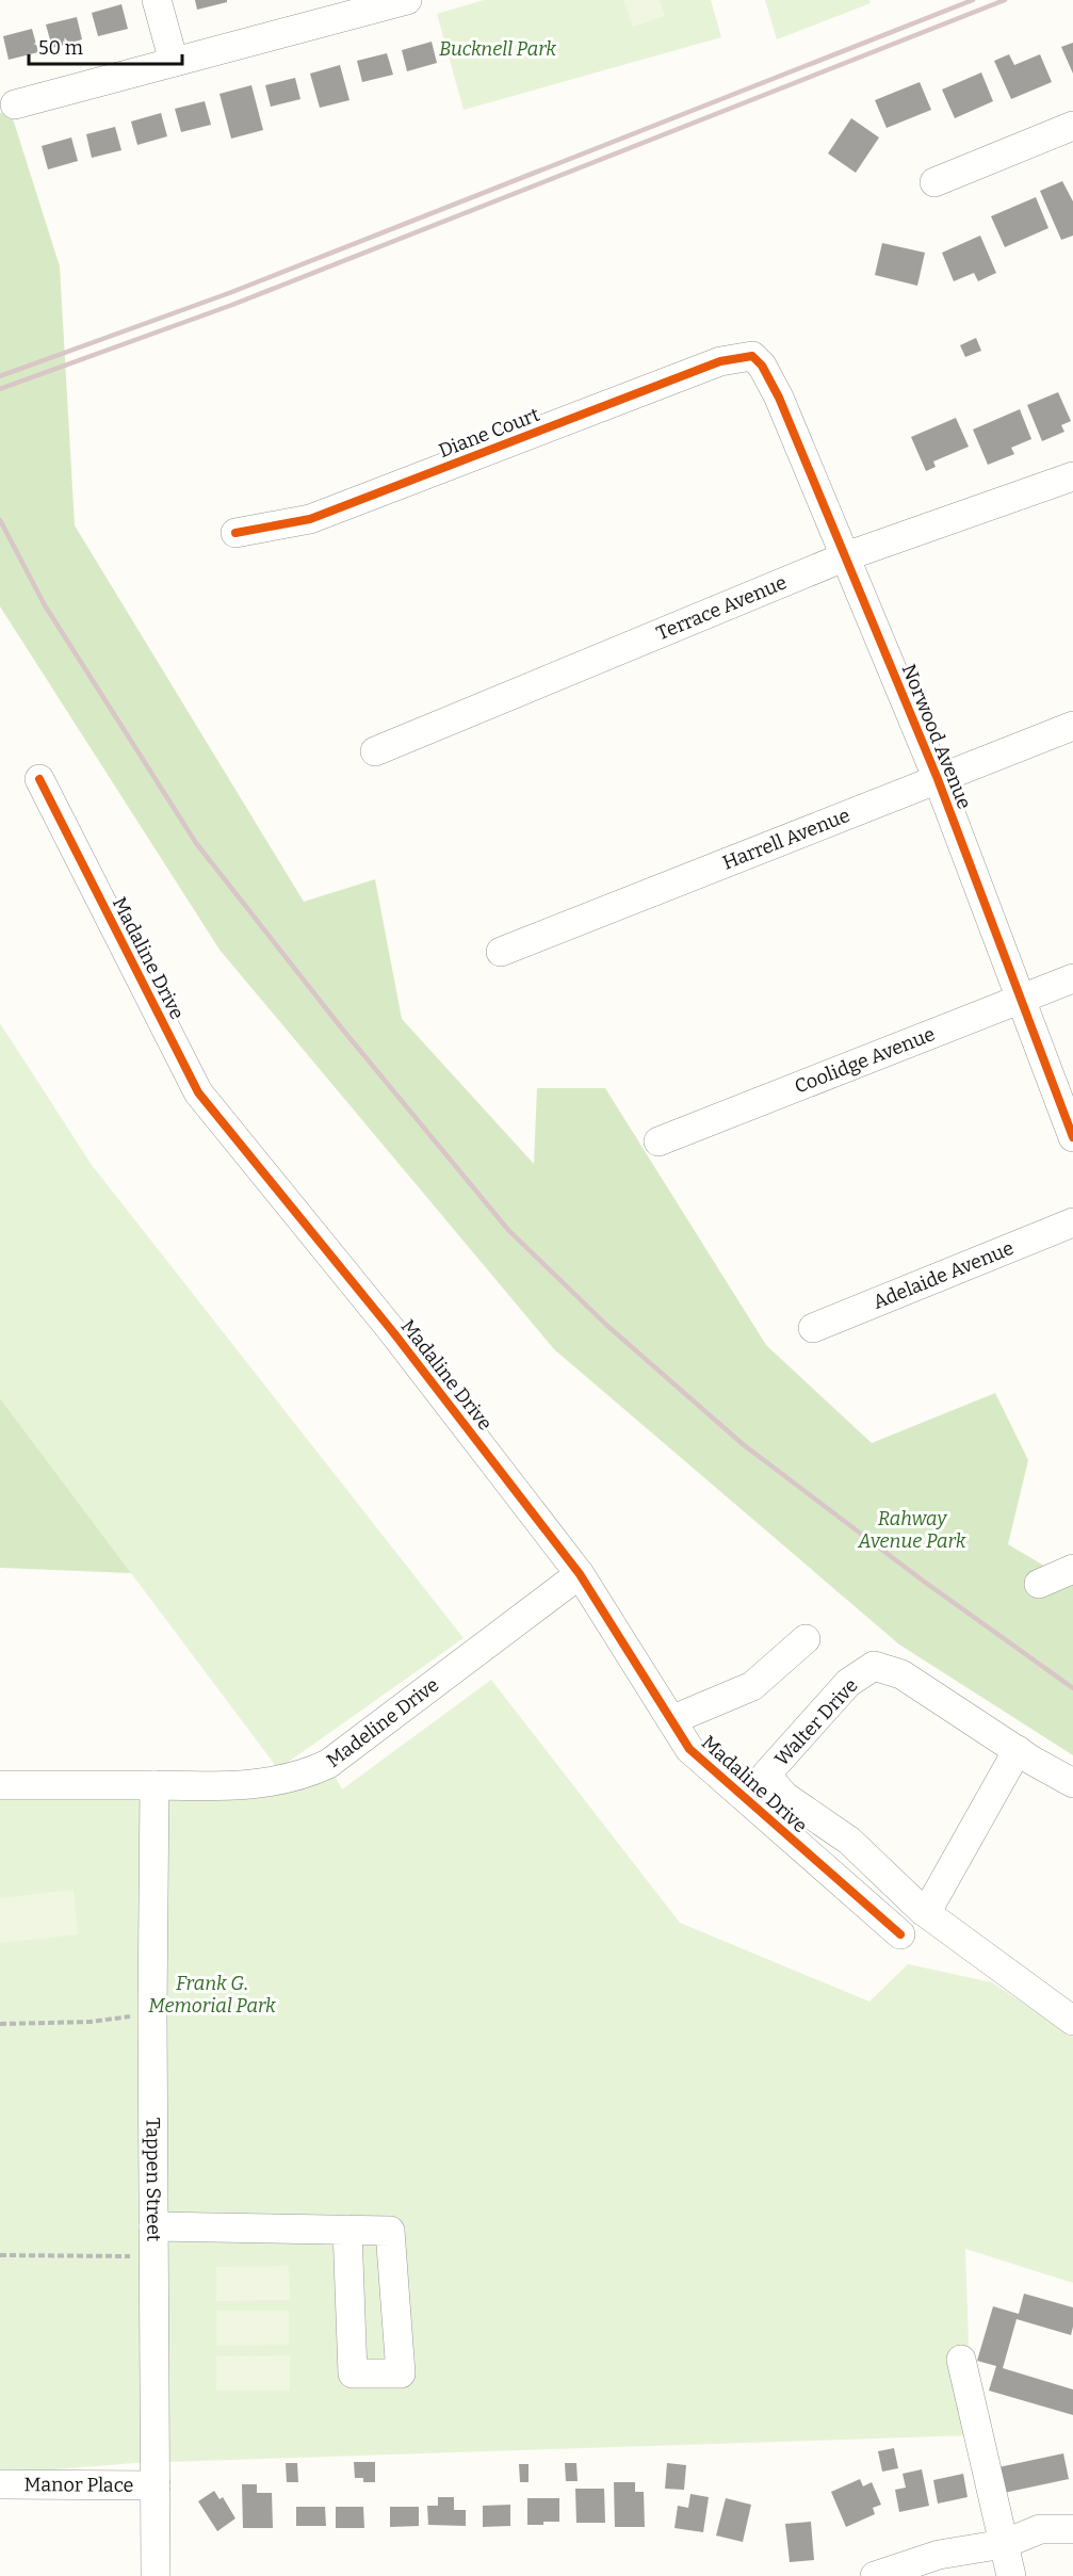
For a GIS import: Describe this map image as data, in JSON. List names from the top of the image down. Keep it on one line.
{"streets":{"street":["Diane Court","Terrace Avenue","Norwood Avenue","Harrell Avenue","Madaline Drive","Coolidge Avenue","Adelaide Avenue","Madeline Drive","Walter Drive","Tappen Street","Manor Place"]},"crossings":[["Diane Court","Norwood Avenue"],["Terrace Avenue","Norwood Avenue"],["Norwood Avenue","Harrell Avenue"],["Norwood Avenue","Coolidge Avenue"],["Madaline Drive","Madeline Drive"],["Madeline Drive","Tappen Street"],["Tappen Street","Manor Place"]],"parks":["Bucknell Park","Rahway Avenue Park","Frank G. Memorial Park"],"scale_bar":"50 m"}
